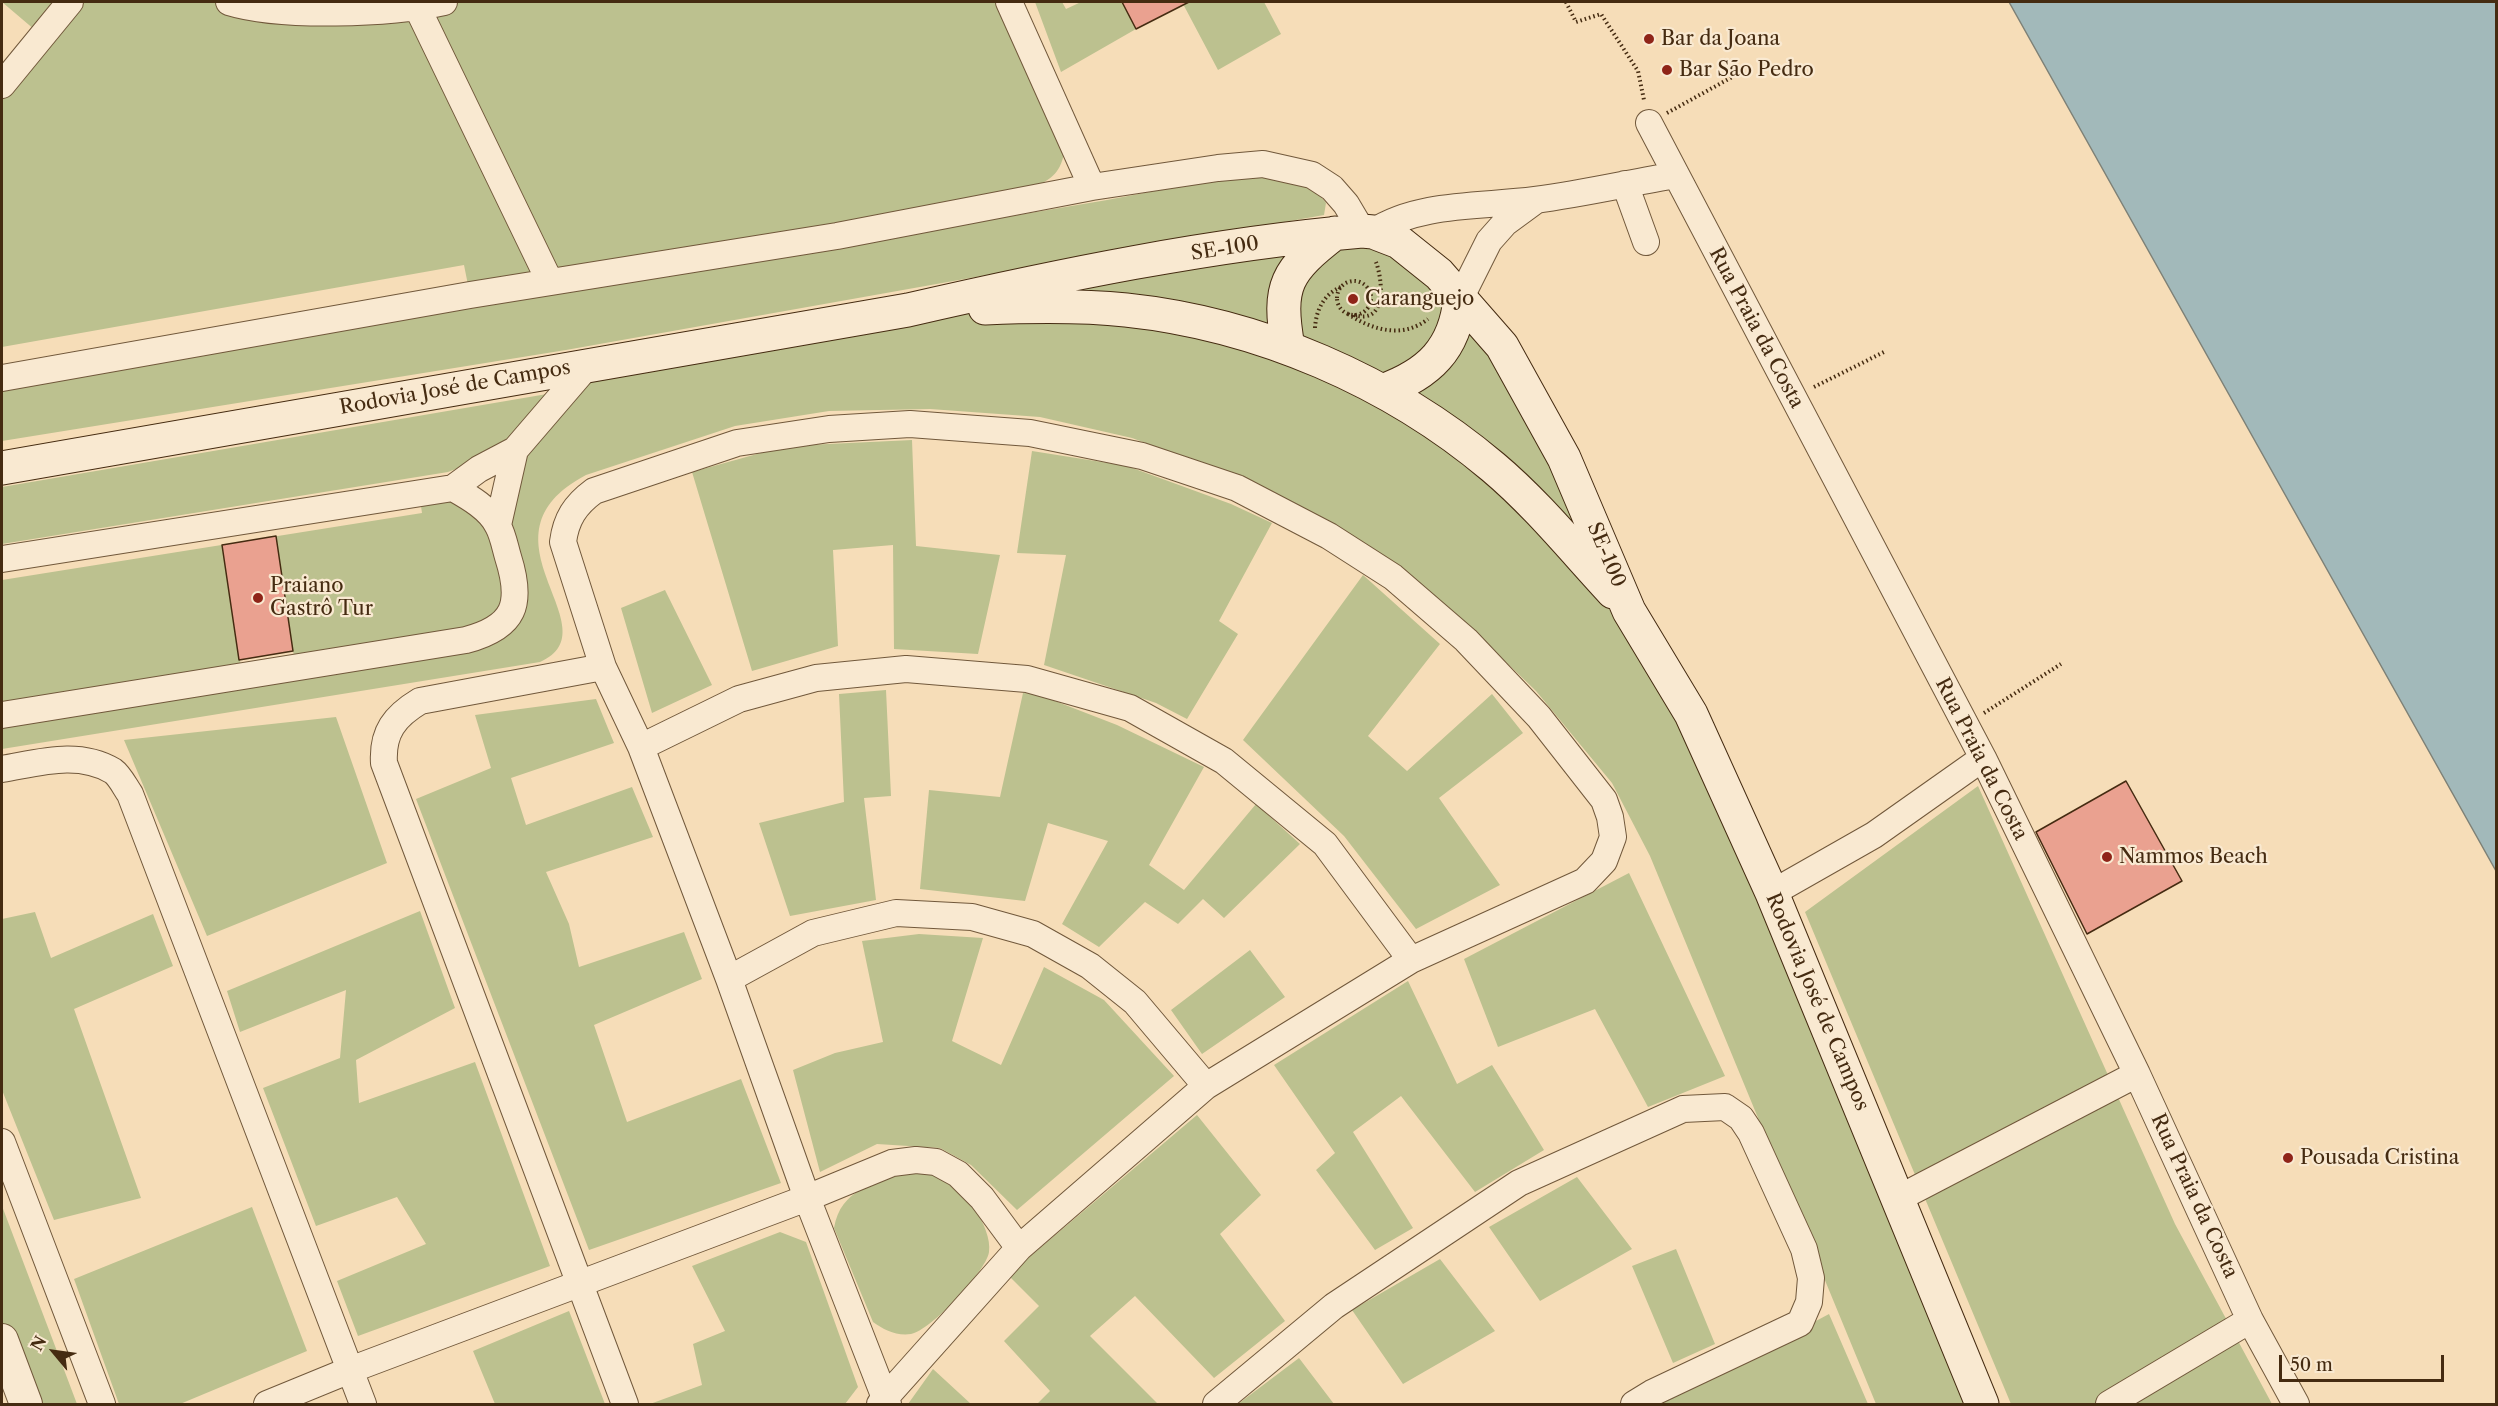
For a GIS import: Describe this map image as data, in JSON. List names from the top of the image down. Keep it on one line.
{"streets":{"main road":["SE-100","Rodovia José de Campos"],"street":["Rua Praia da Costa"]},"crossings":[["SE-100","Rodovia José de Campos"]],"places":["Bar da Joana","Bar São Pedro","Caranguejo","Praiano Gastrô Tur","Nammos Beach","Pousada Cristina"],"scale_bar":"50 m","north":"top left"}
